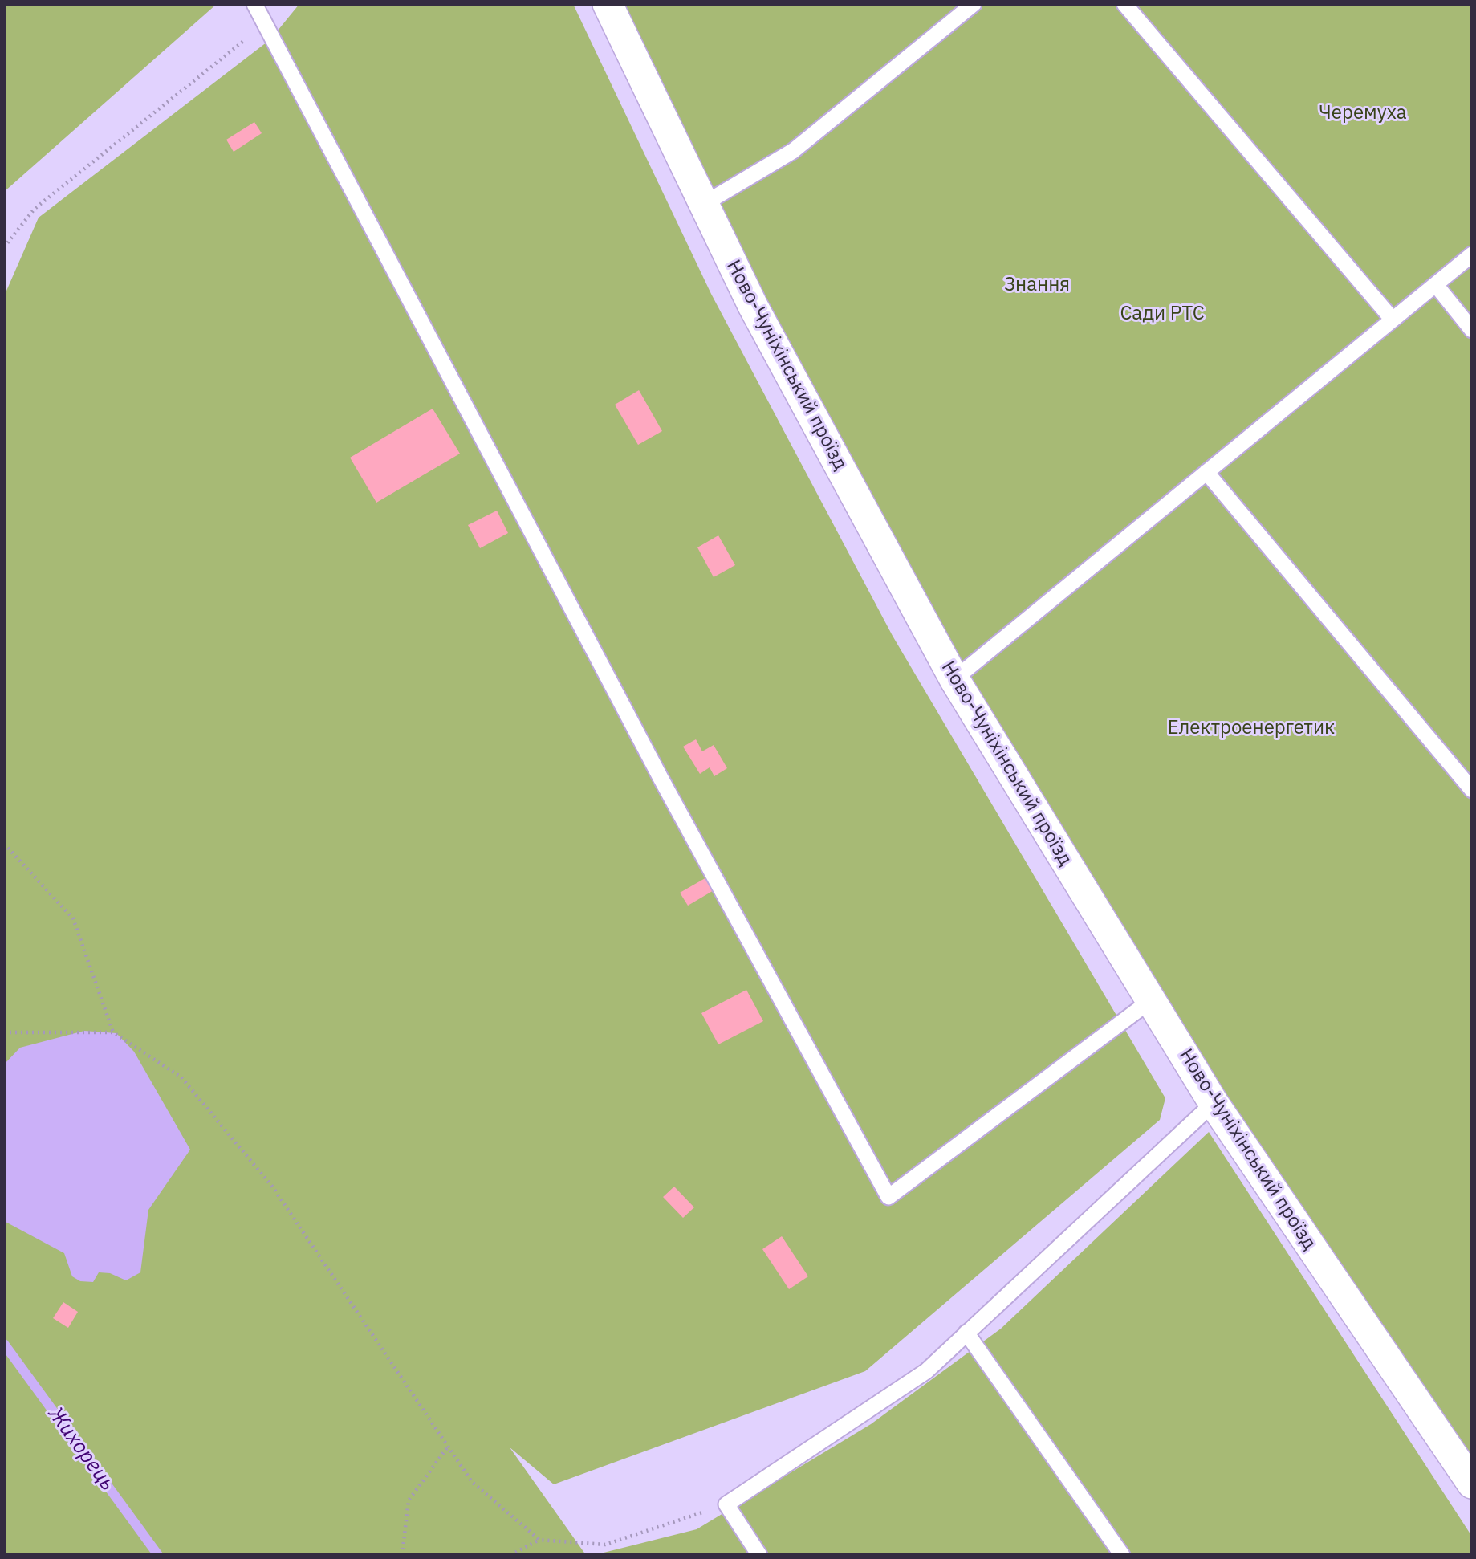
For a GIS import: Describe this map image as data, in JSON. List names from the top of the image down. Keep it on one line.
{"streets":{"street":["Ново-Чуніхінський проїзд"]},"water":["Жихорець"],"parks":["Черемуха","Знання","Сади РТС","Електроенергетик"]}
